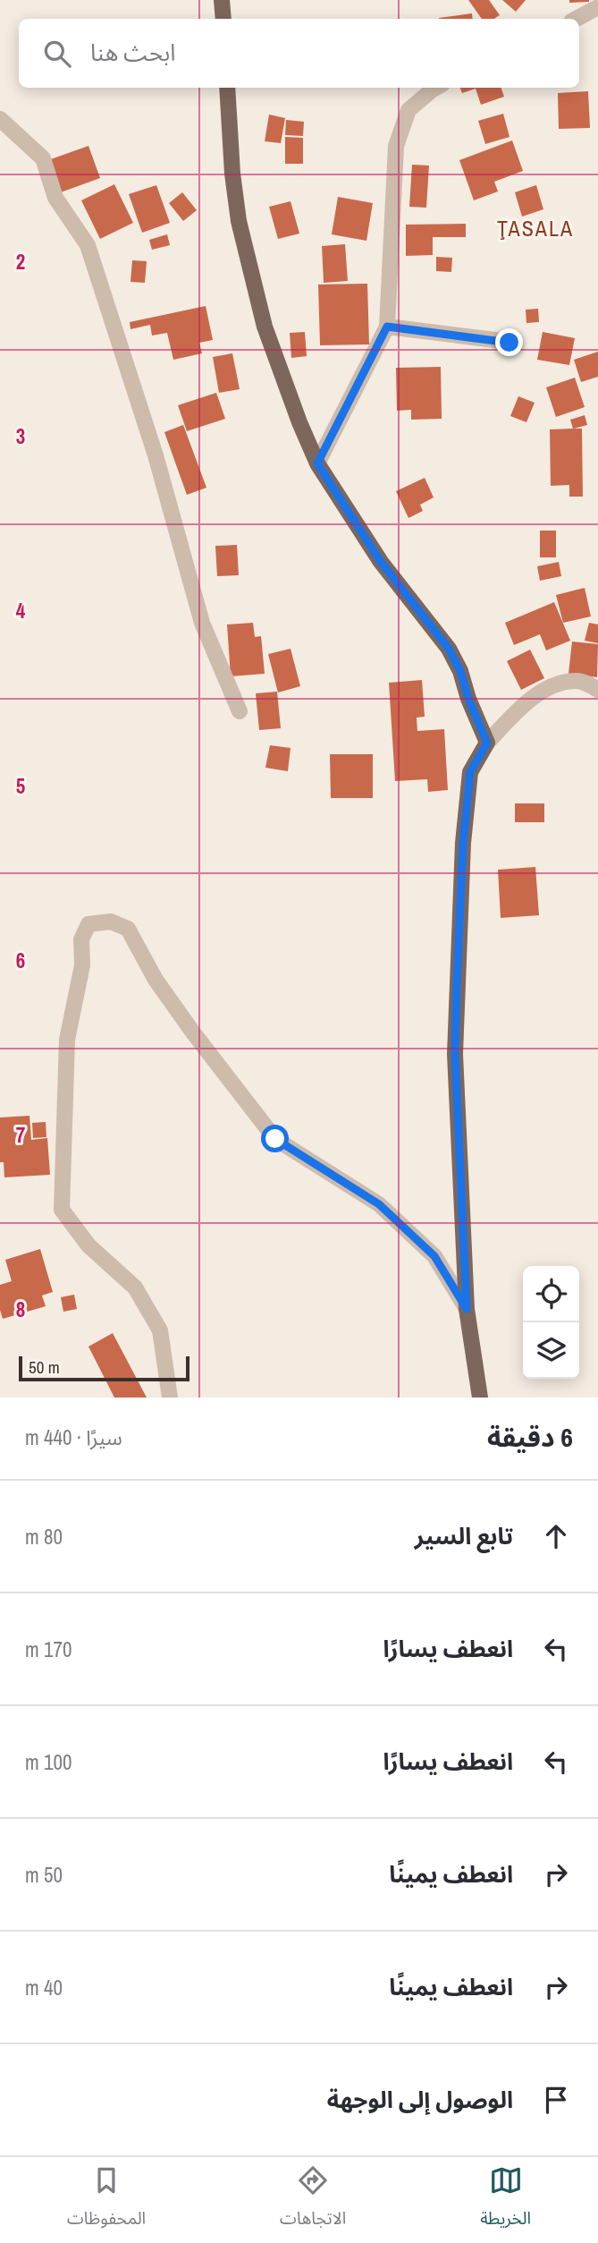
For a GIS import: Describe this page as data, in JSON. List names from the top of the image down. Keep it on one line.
{"districts":["ŢASALA"],"scale_bar":"50 m","page":{"search":"ابحث هنا","scale":"50 m","heading":["6 دقيقة","سيرًا · 440 m"],"list":[["تابع السير","80 m"],["انعطف يسارًا","170 m"],["انعطف يسارًا","100 m"],["انعطف يمينًا","50 m"],["انعطف يمينًا","40 m"],"الوصول إلى الوجهة"],"nav":["الخريطة","الاتجاهات","المحفوظات"]},"grid":{"rows":["2","3","4","5","6","7","8"]}}
